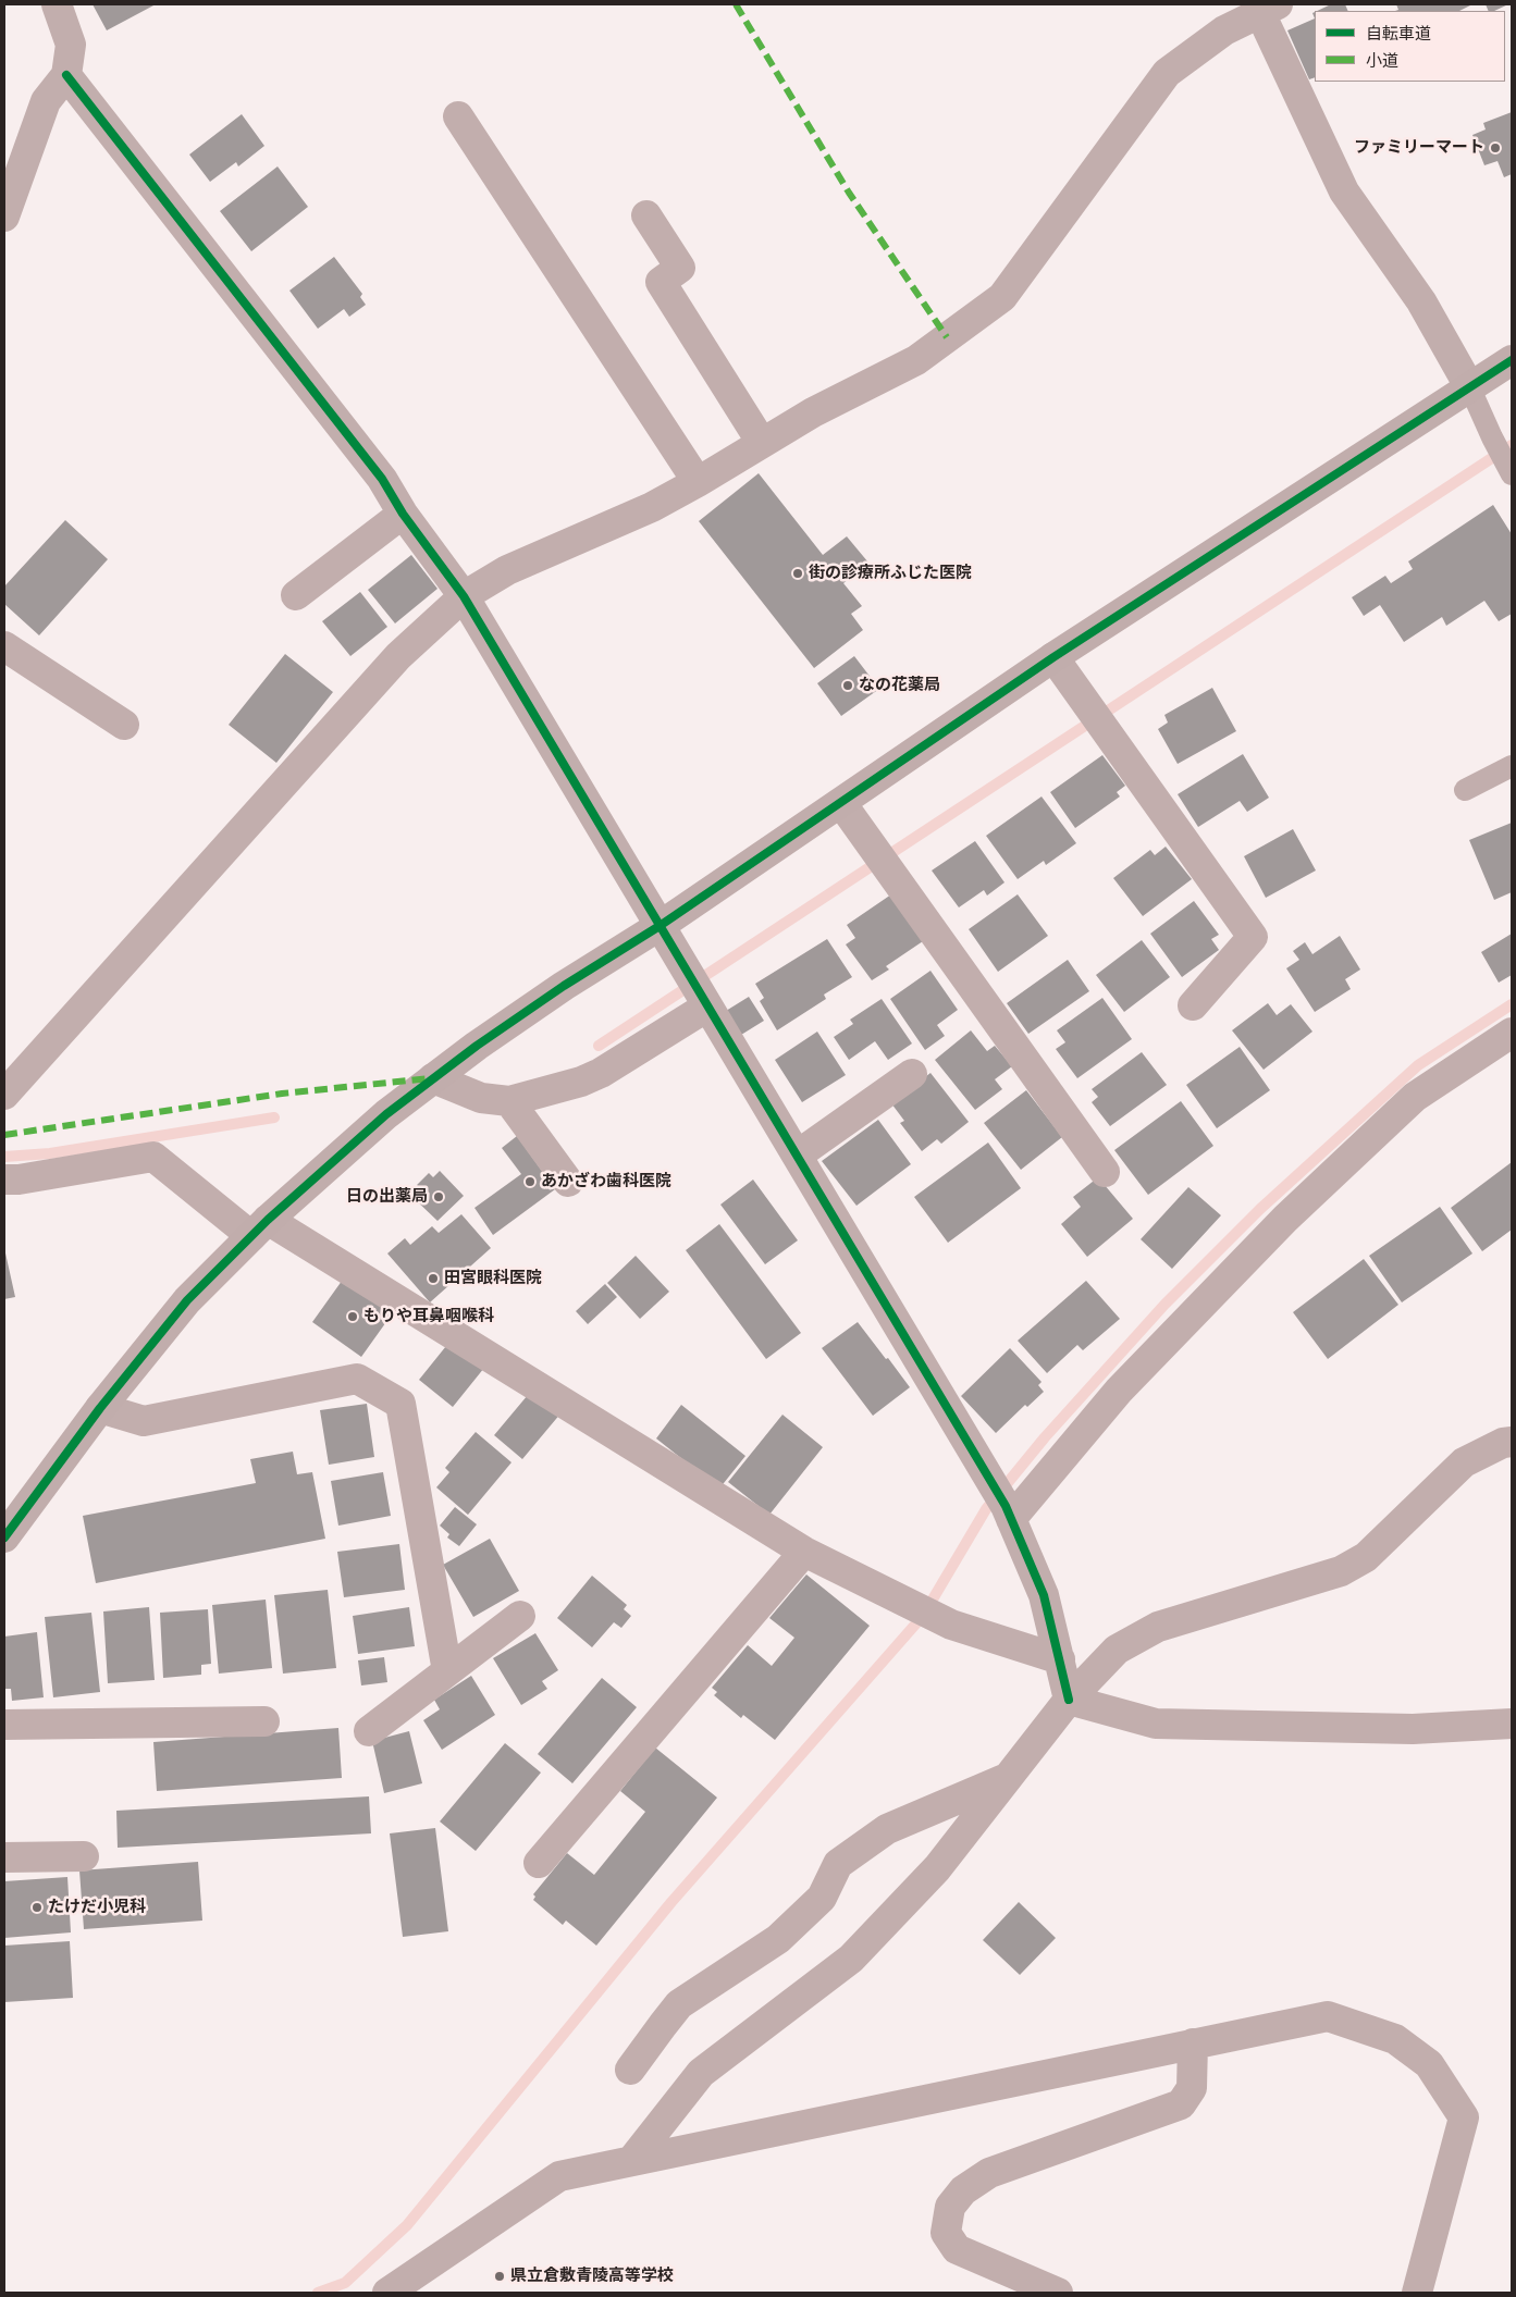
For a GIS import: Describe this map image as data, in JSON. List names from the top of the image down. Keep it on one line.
{"places":["ファミリーマート","街の診療所ふじた医院","なの花薬局","あかざわ歯科医院","日の出薬局","田宮眼科医院","もりや耳鼻咽喉科","たけだ小児科","県立倉敷青陵高等学校"],"legend":["自転車道","小道"]}
